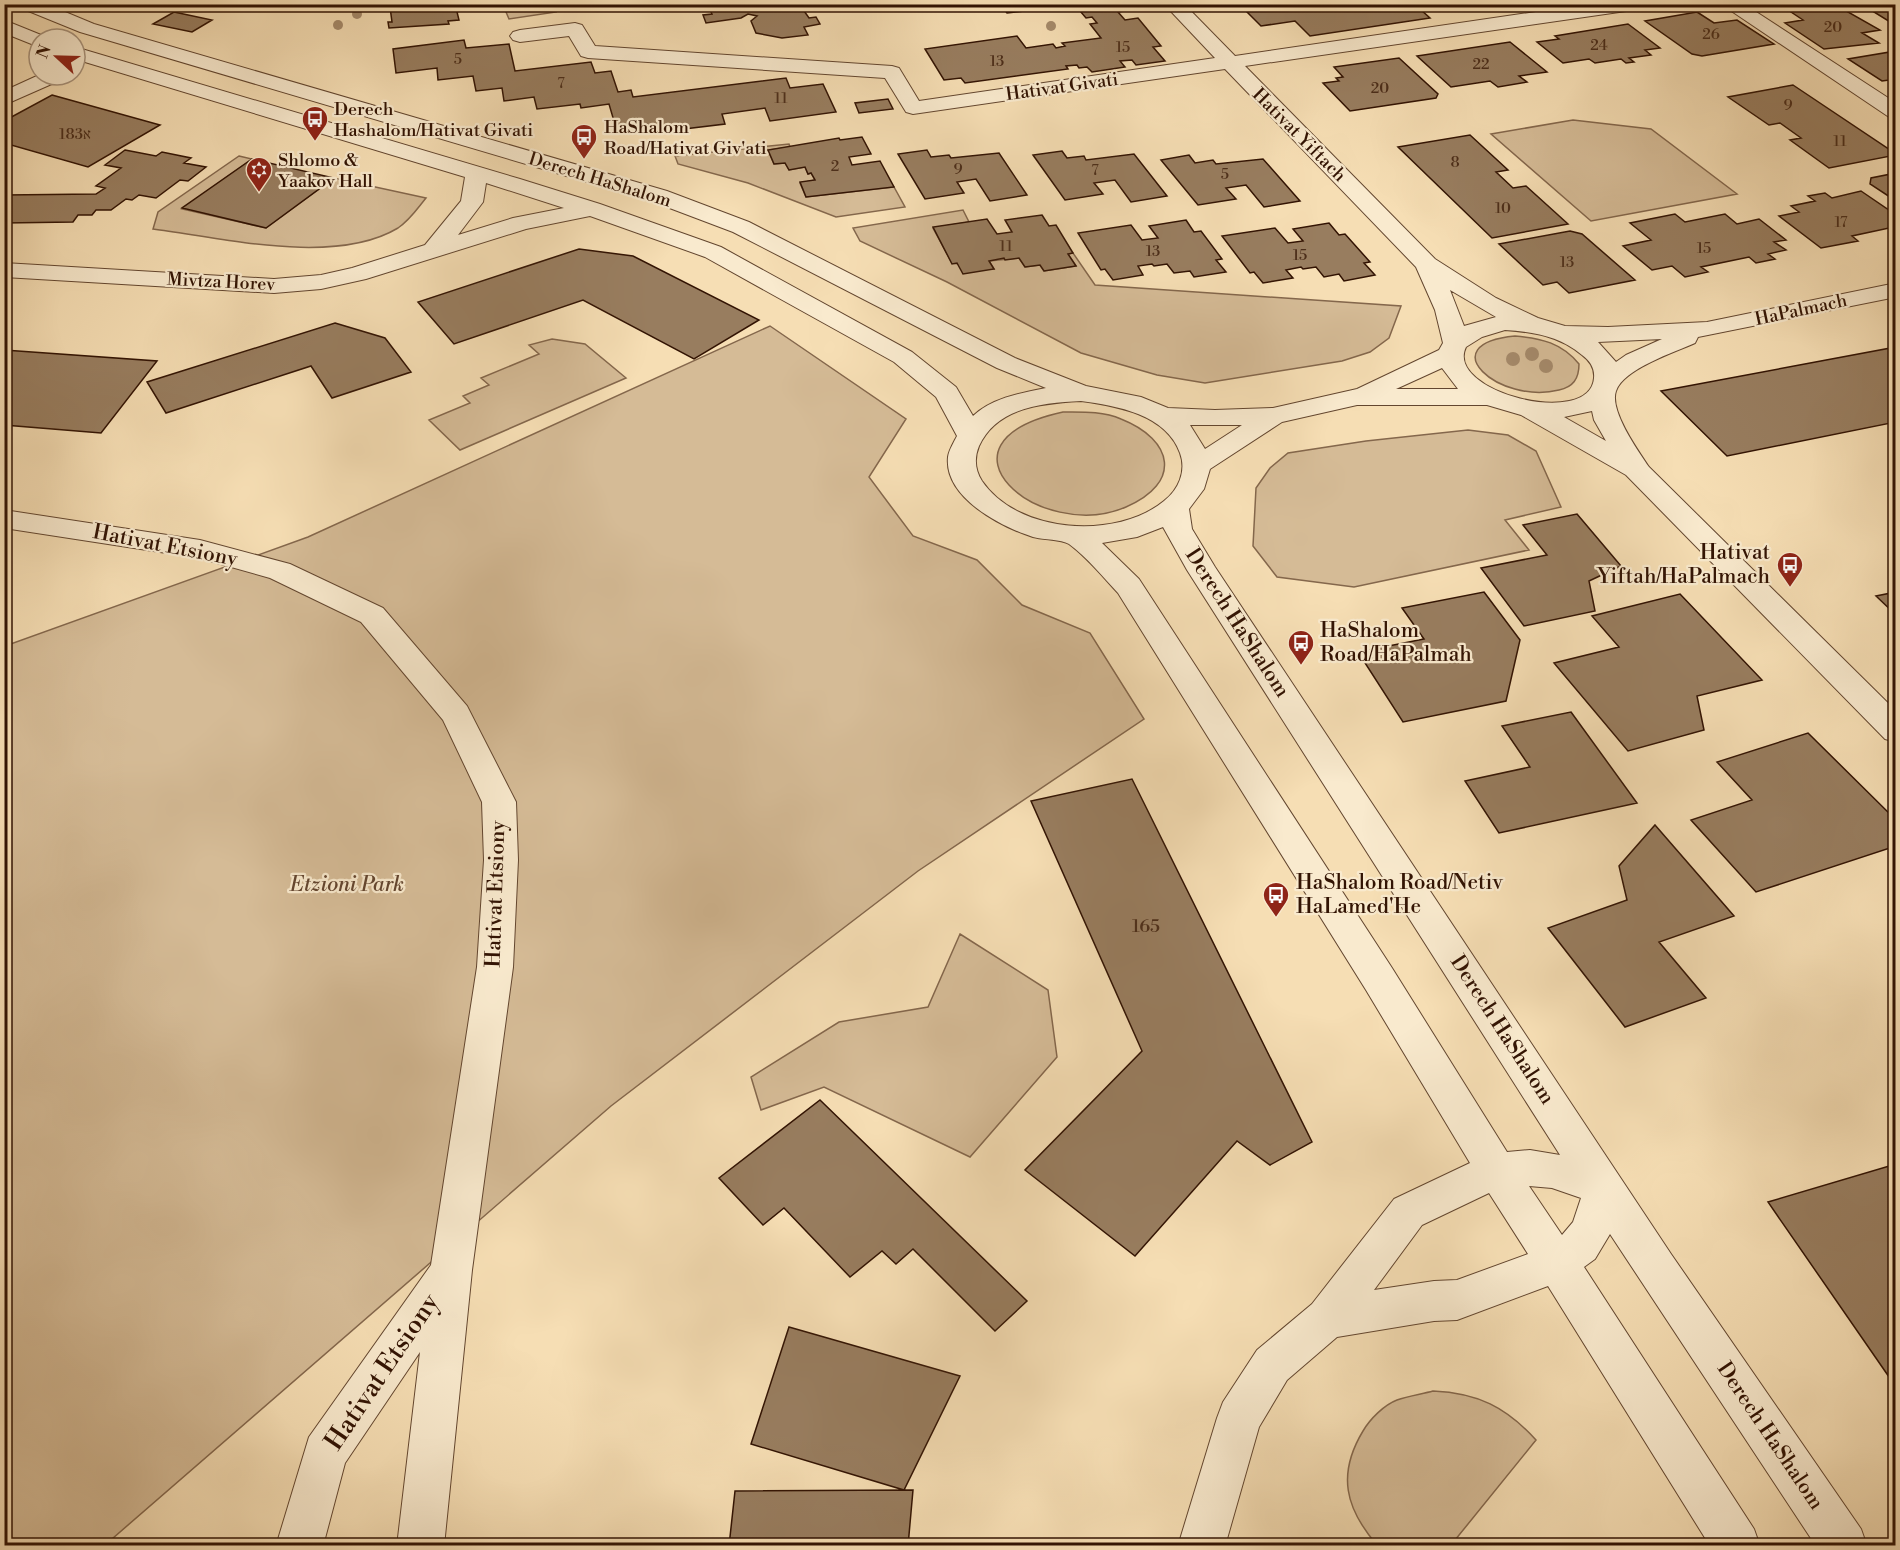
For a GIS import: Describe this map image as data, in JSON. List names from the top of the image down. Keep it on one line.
{"streets":{"street":["Hativat Givati","Hativat Yiftach","Derech HaShalom","Mivtza Horev","HaPalmach","Hativat Etsiony"]},"crossings":[["Hativat Givati","Hativat Yiftach"],["Derech HaShalom","Mivtza Horev"]],"parks":["Etzioni Park"],"places":{"bus stop":["Derech Hashalom/Hativat Givati","HaShalom Road/Hativat Giv'ati","Hativat Yiftah/HaPalmach","HaShalom Road/HaPalmah","HaShalom Road/Netiv HaLamed'He"],"synagogue":["Shlomo & Yaakov Hall"]},"house_numbers":["20","26","24","15","5","13","22","7","20","11","9","183א","11","8","2","9","7","5","10","17","11","15","13","15","13","165"],"north":"left"}
